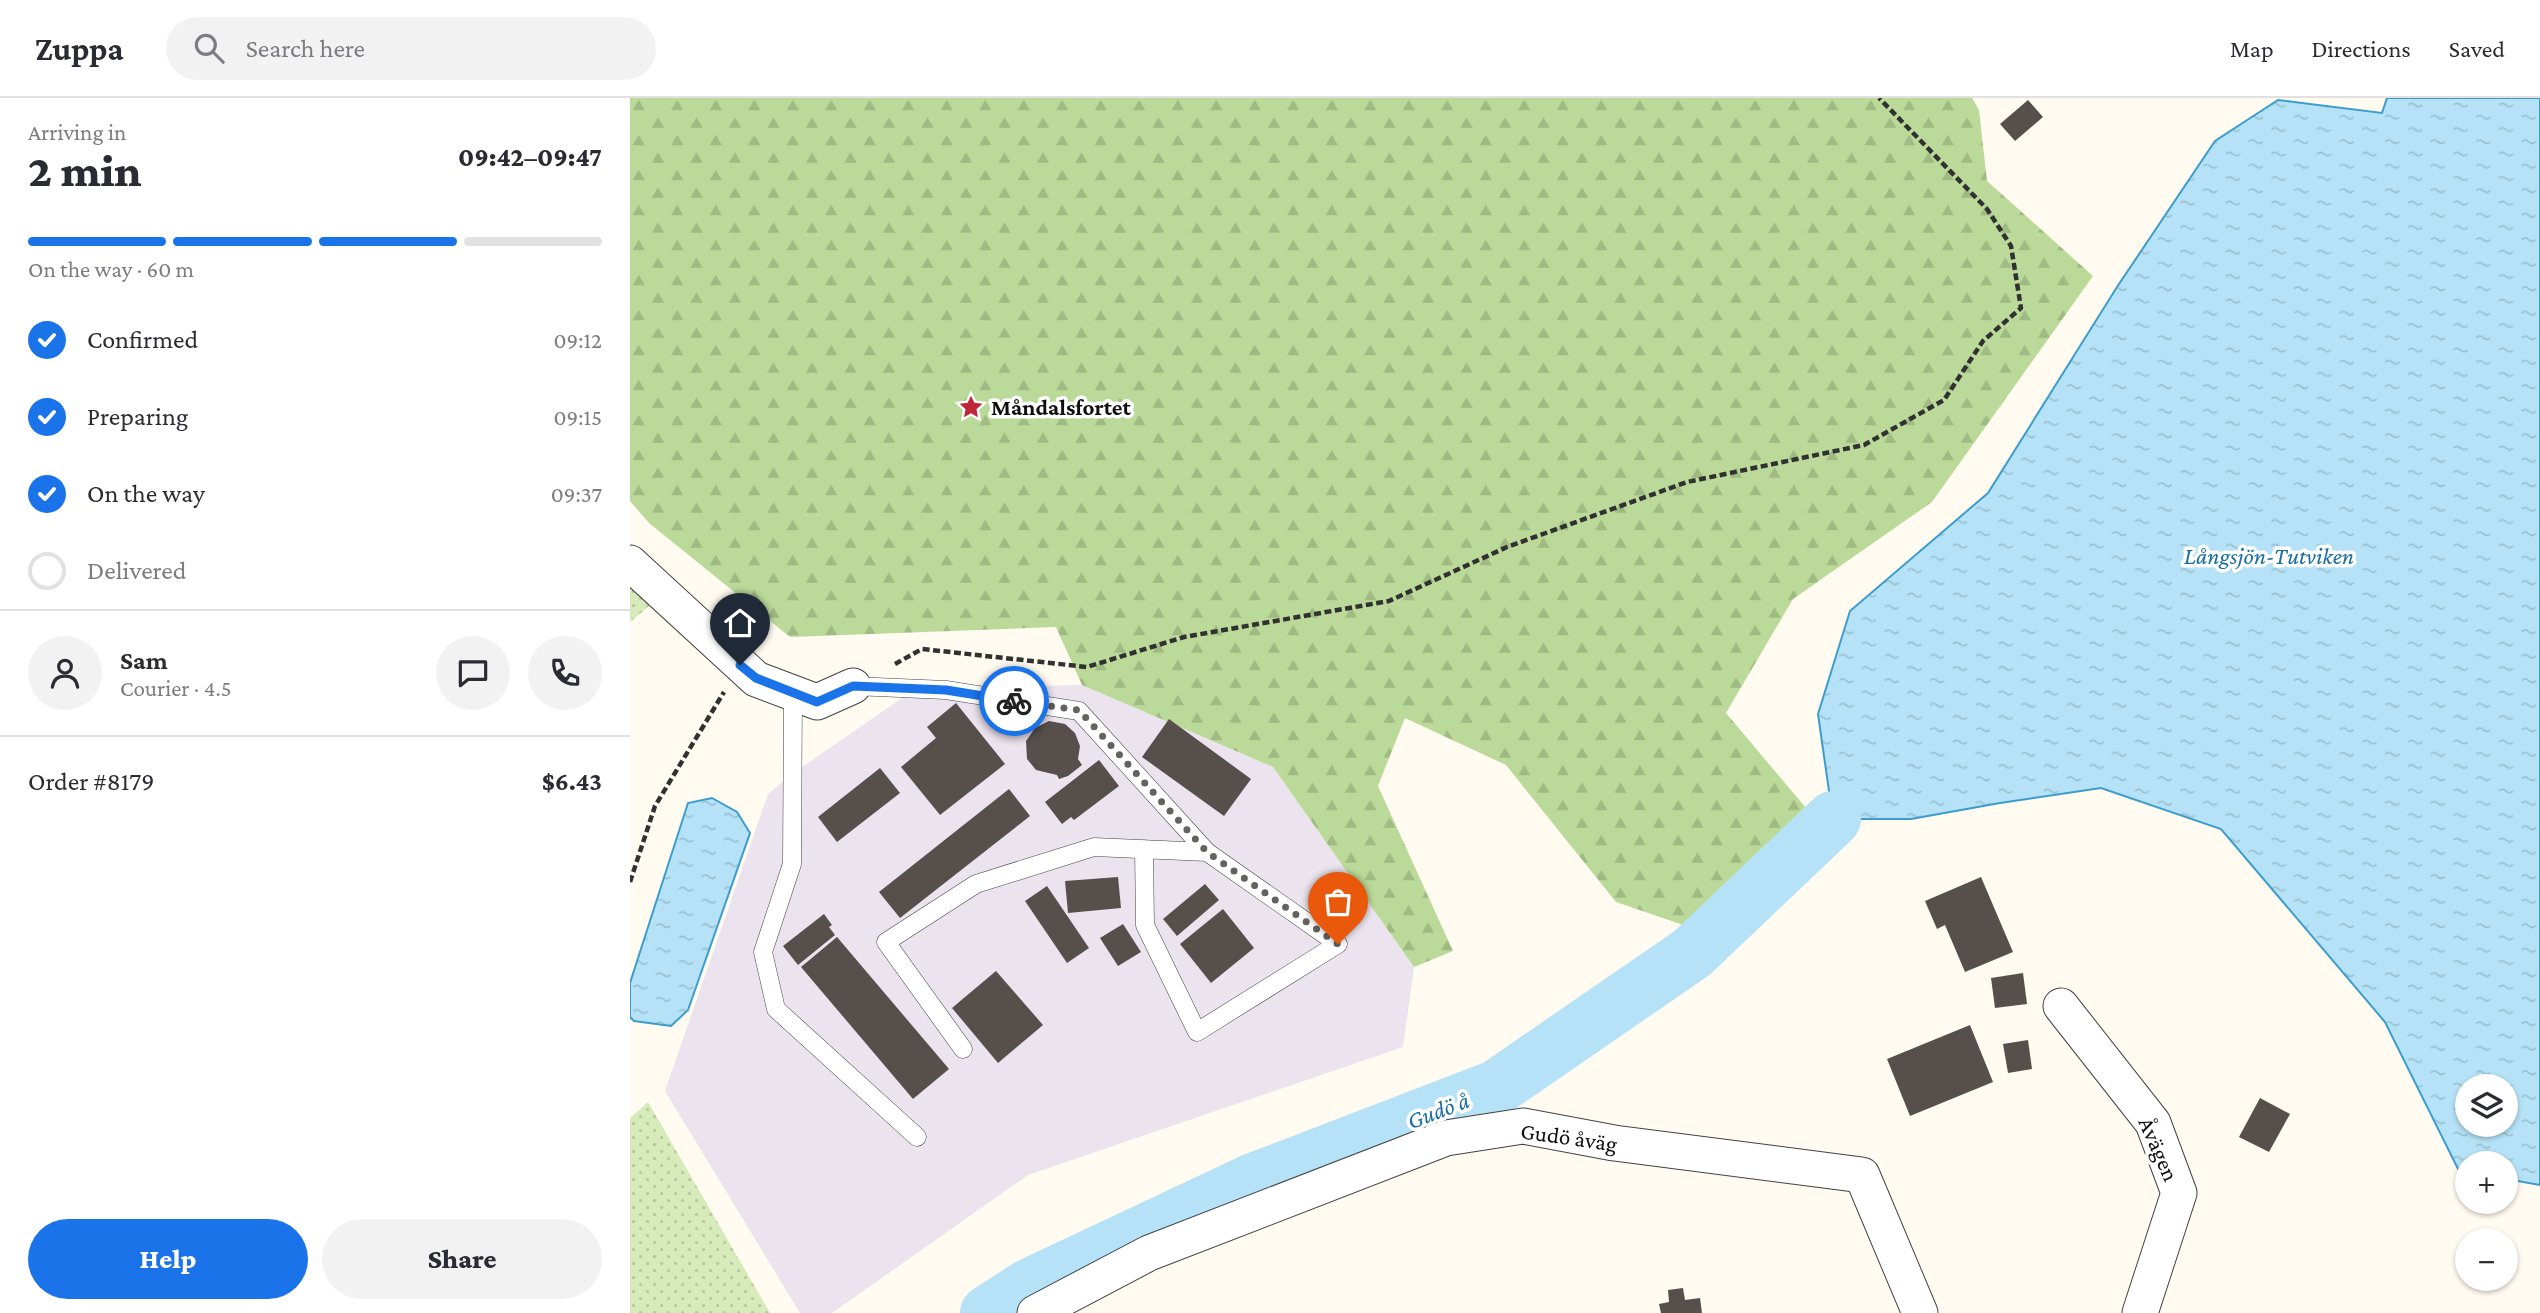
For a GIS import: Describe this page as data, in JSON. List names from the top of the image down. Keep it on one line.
{"streets":{"street":["Gudö åväg","Åvägen"]},"water":["Långsjön-Tutviken","Gudö å"],"places":{"place":["Måndalsfortet"]},"page":{"header":"Zuppa","search":"Search here","nav":["Map","Directions","Saved"],"heading":["2 min","Arriving in","09:42–09:47"],"panel":["Sam","Courier · 4.5","Order #8179","$6.43"],"bar":"On the way · 60 m","list":[["Confirmed","09:12"],["Preparing","09:15"],["On the way","09:37"],"Delivered"],"map_buttons":["+","−"],"buttons":["Help","Share"]}}
